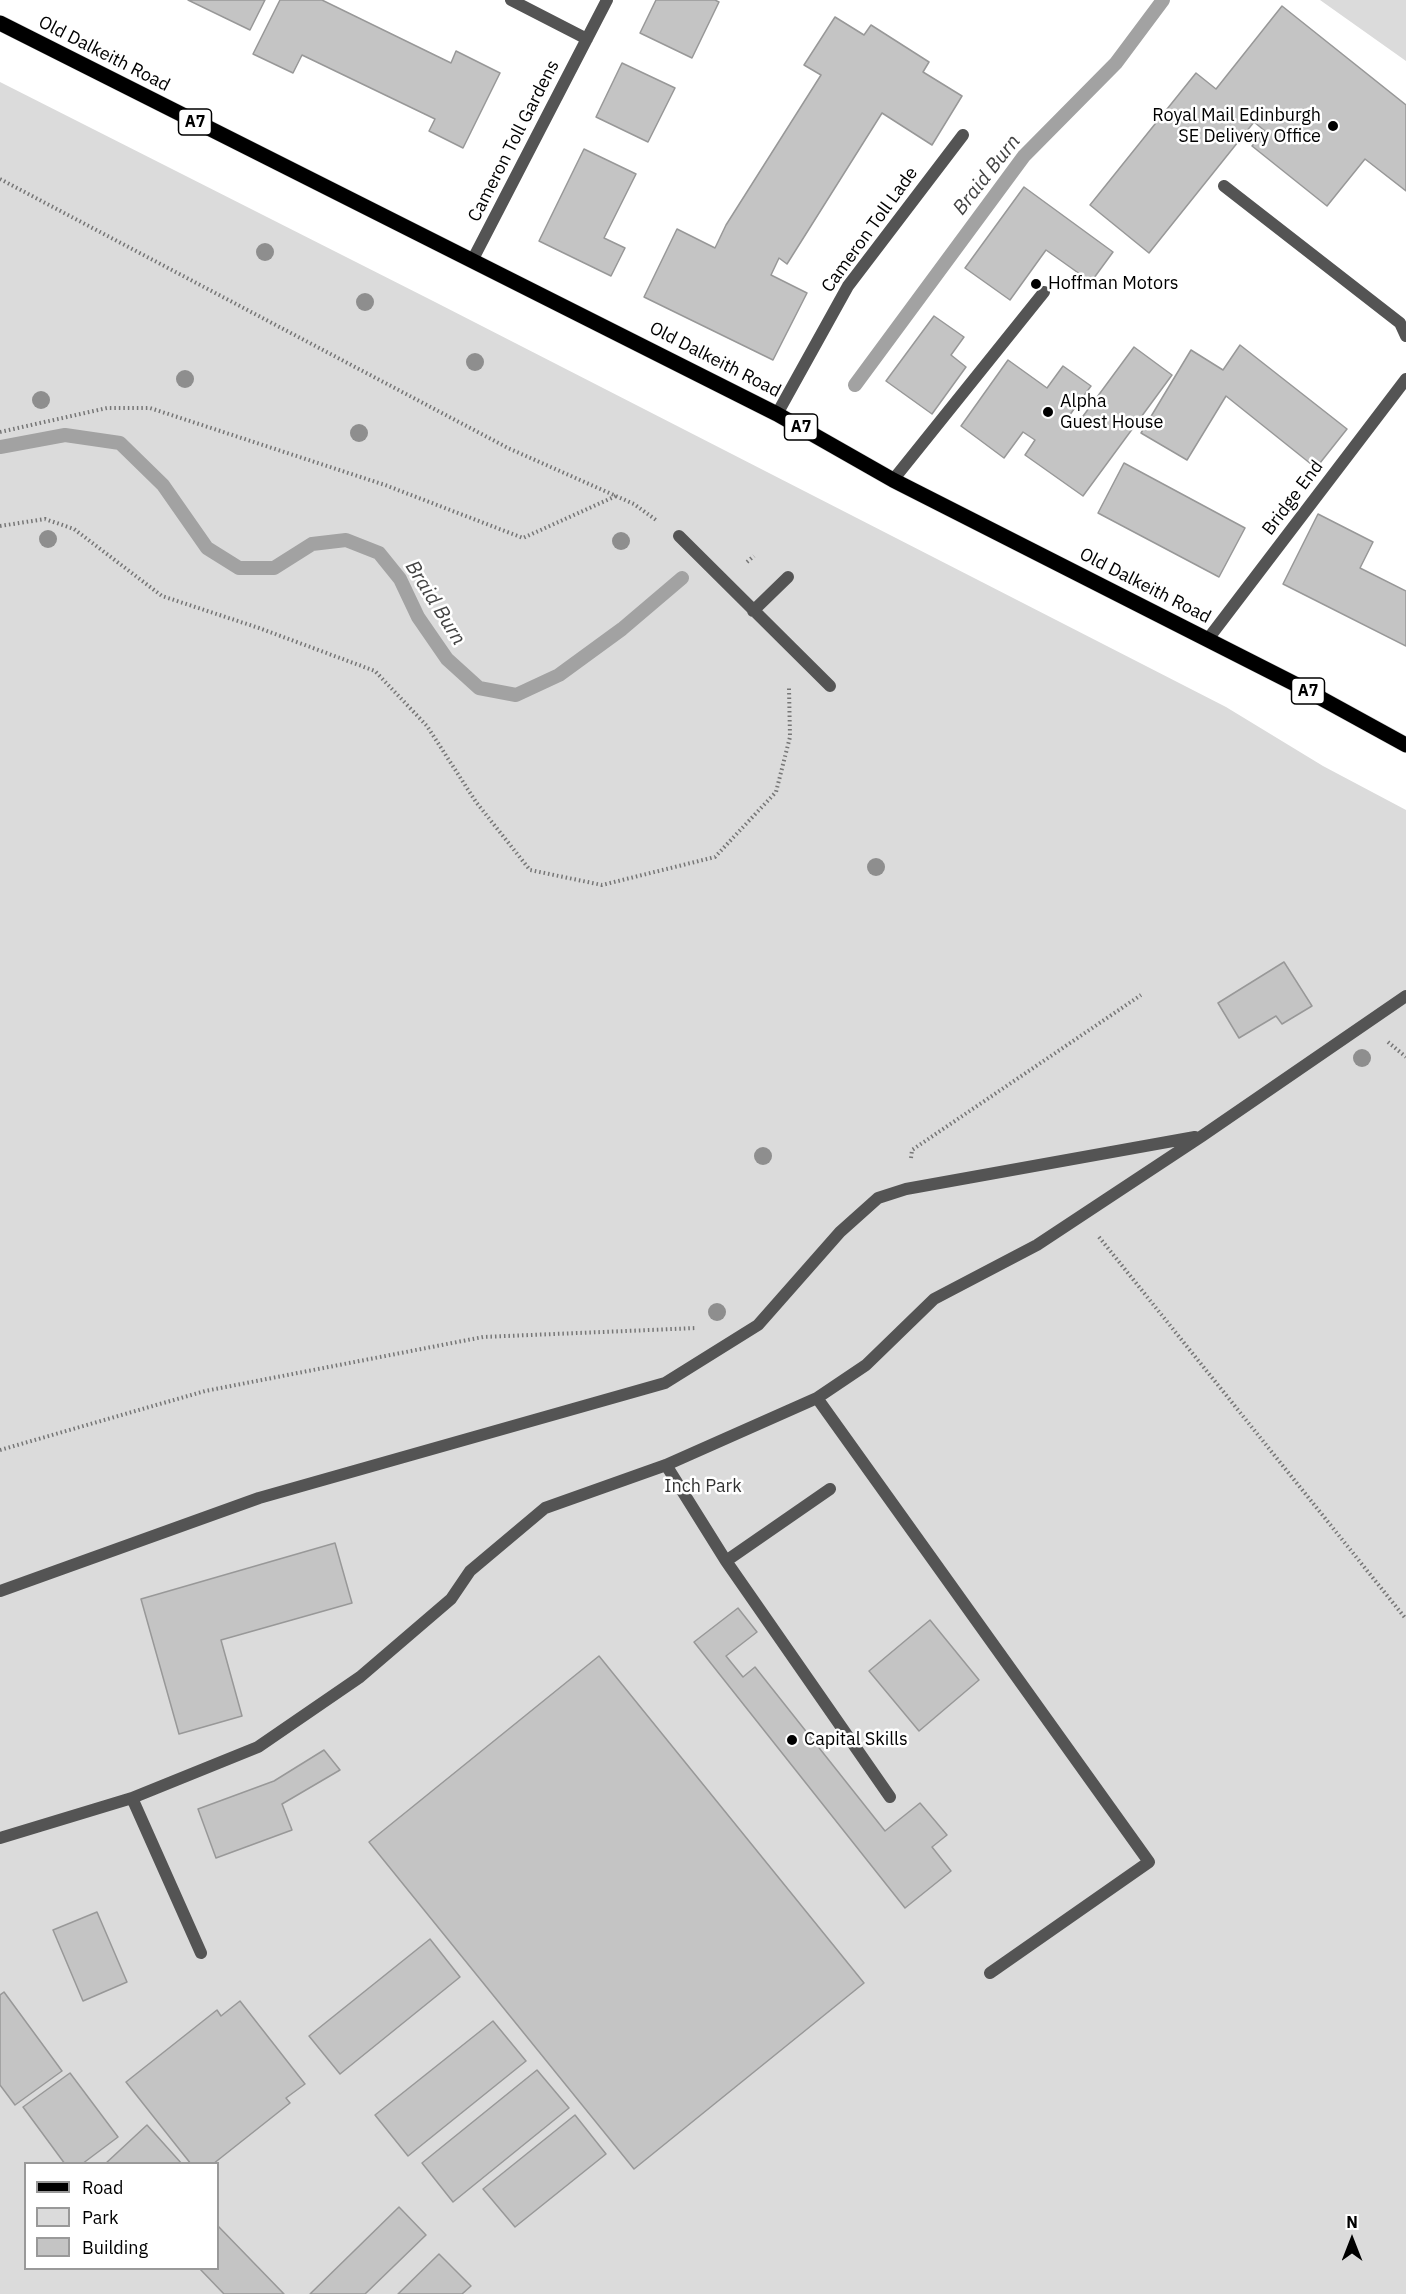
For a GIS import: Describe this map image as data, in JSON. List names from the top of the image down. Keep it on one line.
{"streets":{"main road":["Old Dalkeith Road","A7"],"street":["Cameron Toll Gardens","Cameron Toll Lade","Bridge End"]},"crossings":[["Old Dalkeith Road","Cameron Toll Gardens"],["Old Dalkeith Road","Cameron Toll Lade"],["Old Dalkeith Road","Bridge End"]],"water":["Braid Burn"],"parks":["Inch Park"],"places":["Royal Mail Edinburgh SE Delivery Office","Hoffman Motors","Alpha Guest House","Capital Skills"],"legend":["Road","Park","Building"],"north":"top"}
